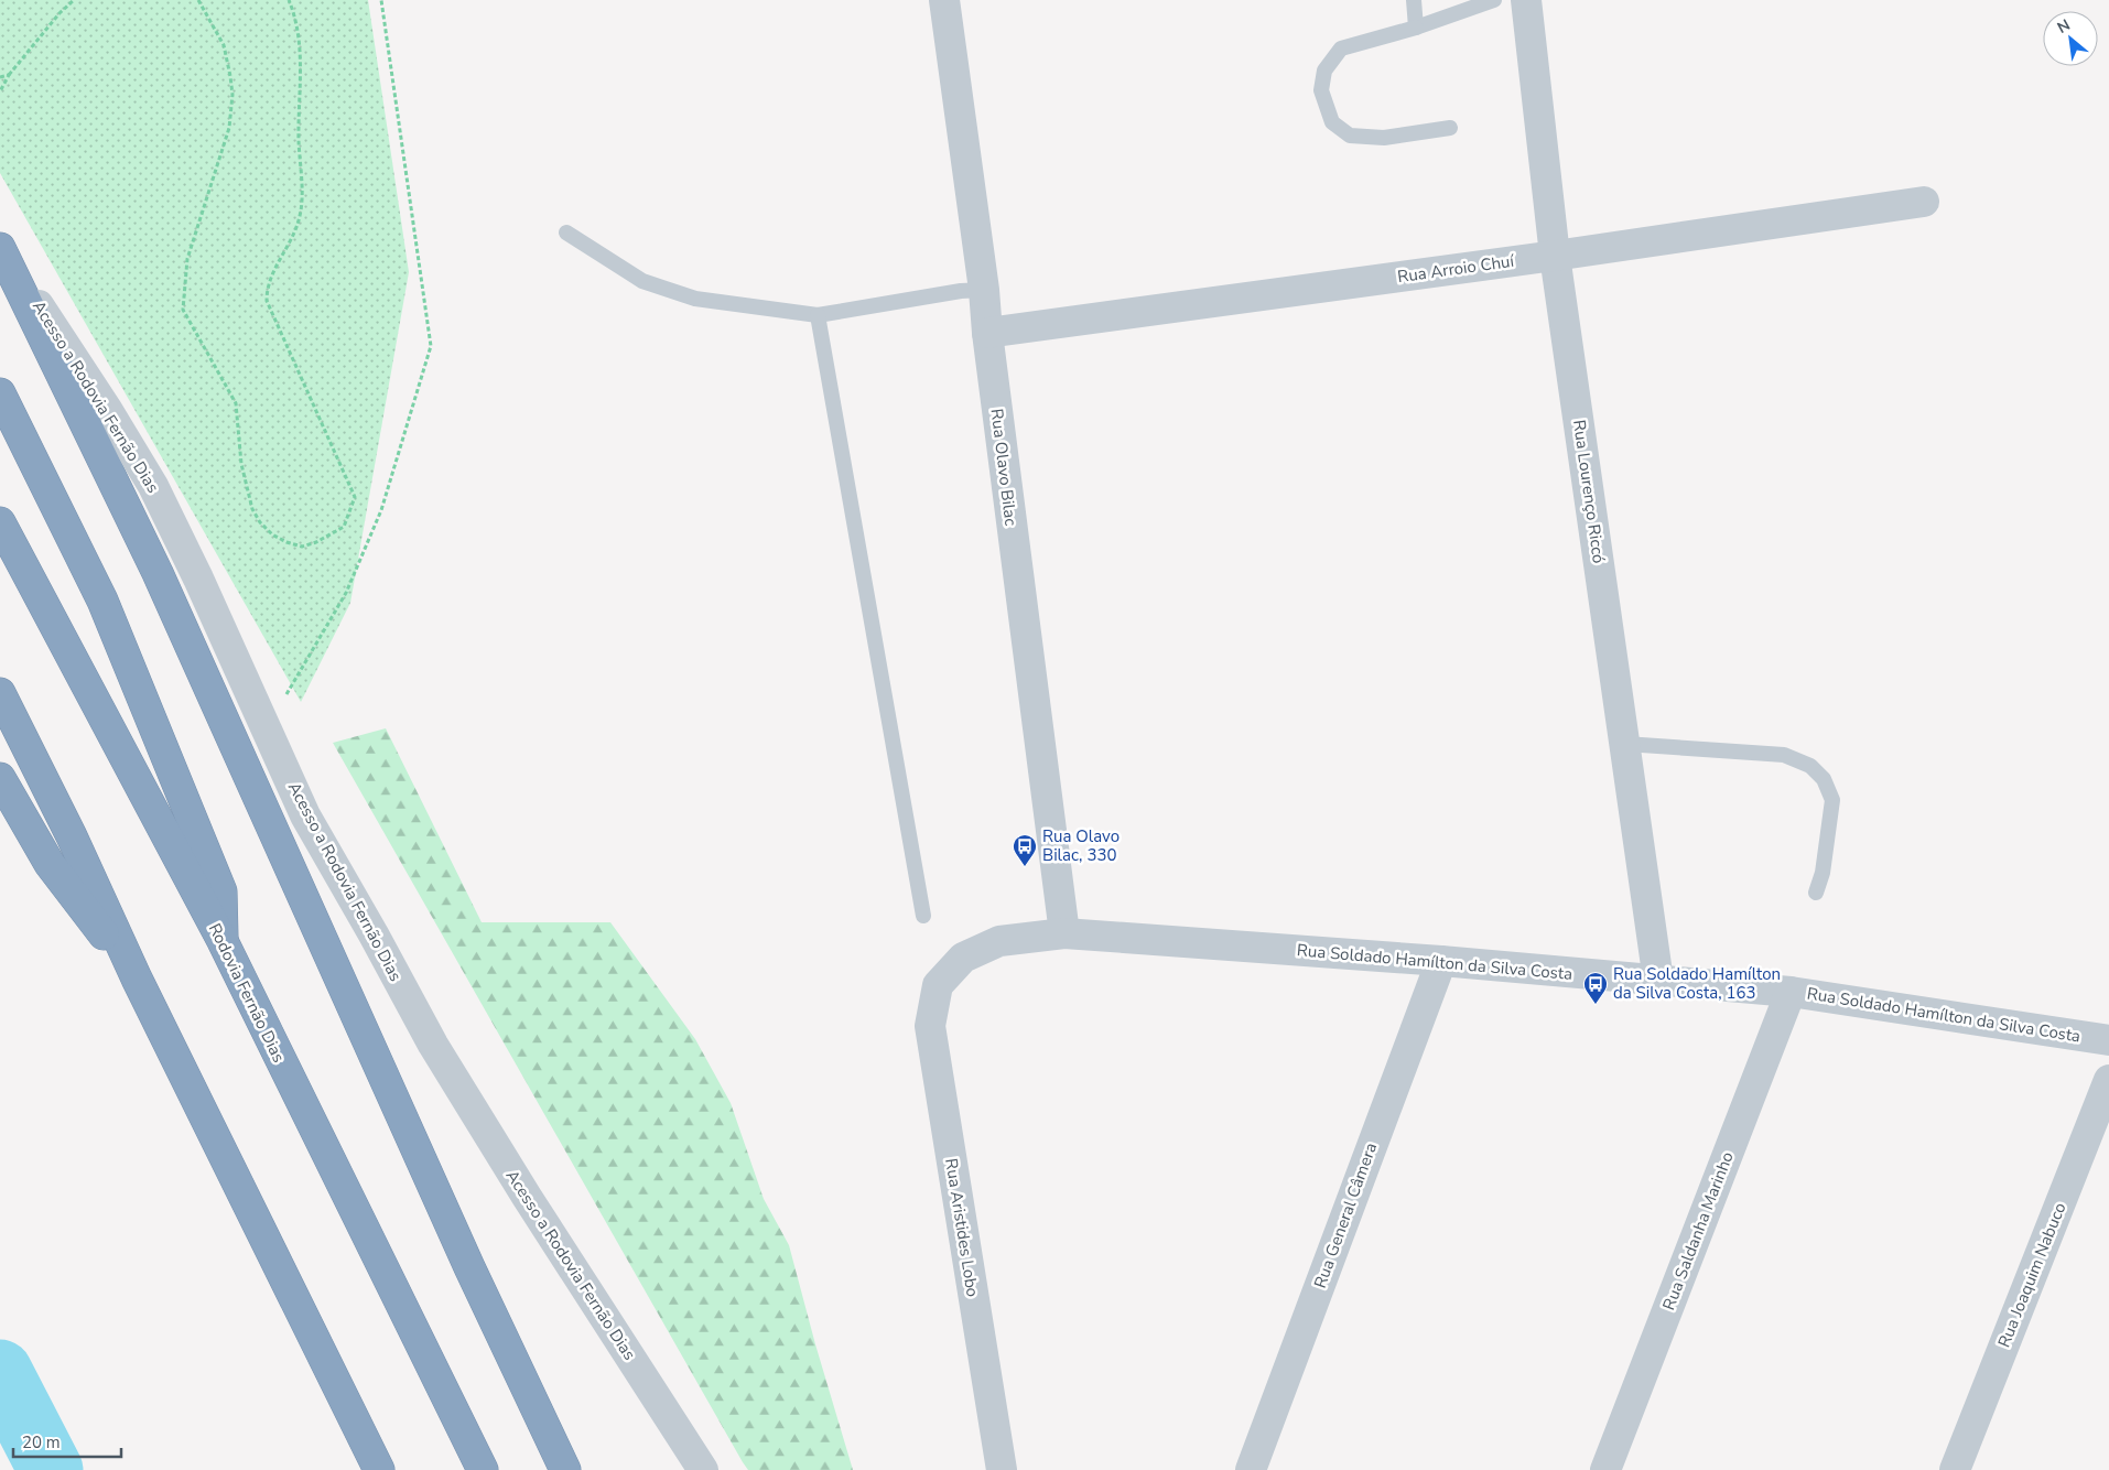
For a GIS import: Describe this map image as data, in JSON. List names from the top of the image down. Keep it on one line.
{"streets":{"highway":["Rodovia Fernão Dias"],"street":["Rua Arroio Chuí","Acesso a Rodovia Fernão Dias","Rua Olavo Bilac","Rua Lourenço Riccó","Rua Soldado Hamílton da Silva Costa","Rua General Câmera","Rua Aristides Lobo","Rua Saldanha Marinho","Rua Joaquim Nabuco"]},"crossings":[["Rua Arroio Chuí","Rua Olavo Bilac"],["Rua Arroio Chuí","Rua Lourenço Riccó"],["Rua Olavo Bilac","Rua Soldado Hamílton da Silva Costa"],["Rua Lourenço Riccó","Rua Soldado Hamílton da Silva Costa"],["Rua Soldado Hamílton da Silva Costa","Rua General Câmera"],["Rua Soldado Hamílton da Silva Costa","Rua Aristides Lobo"],["Rua Soldado Hamílton da Silva Costa","Rua Saldanha Marinho"]],"places":{"bus stop":["Rua Olavo Bilac, 330","Rua Soldado Hamílton da Silva Costa, 163"]},"scale_bar":"20 m","north":"top left"}
